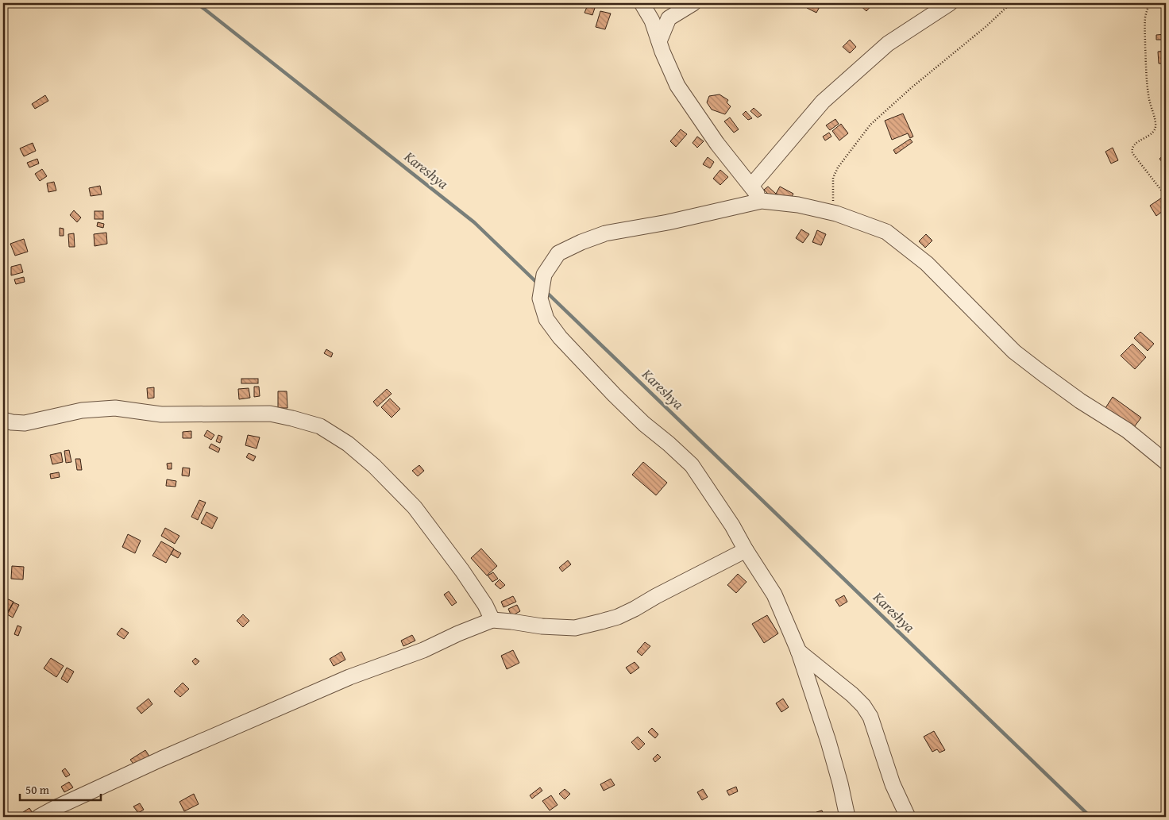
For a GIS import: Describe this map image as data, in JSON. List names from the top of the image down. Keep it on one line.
{"water":["Kareshya"],"scale_bar":"50 m"}
